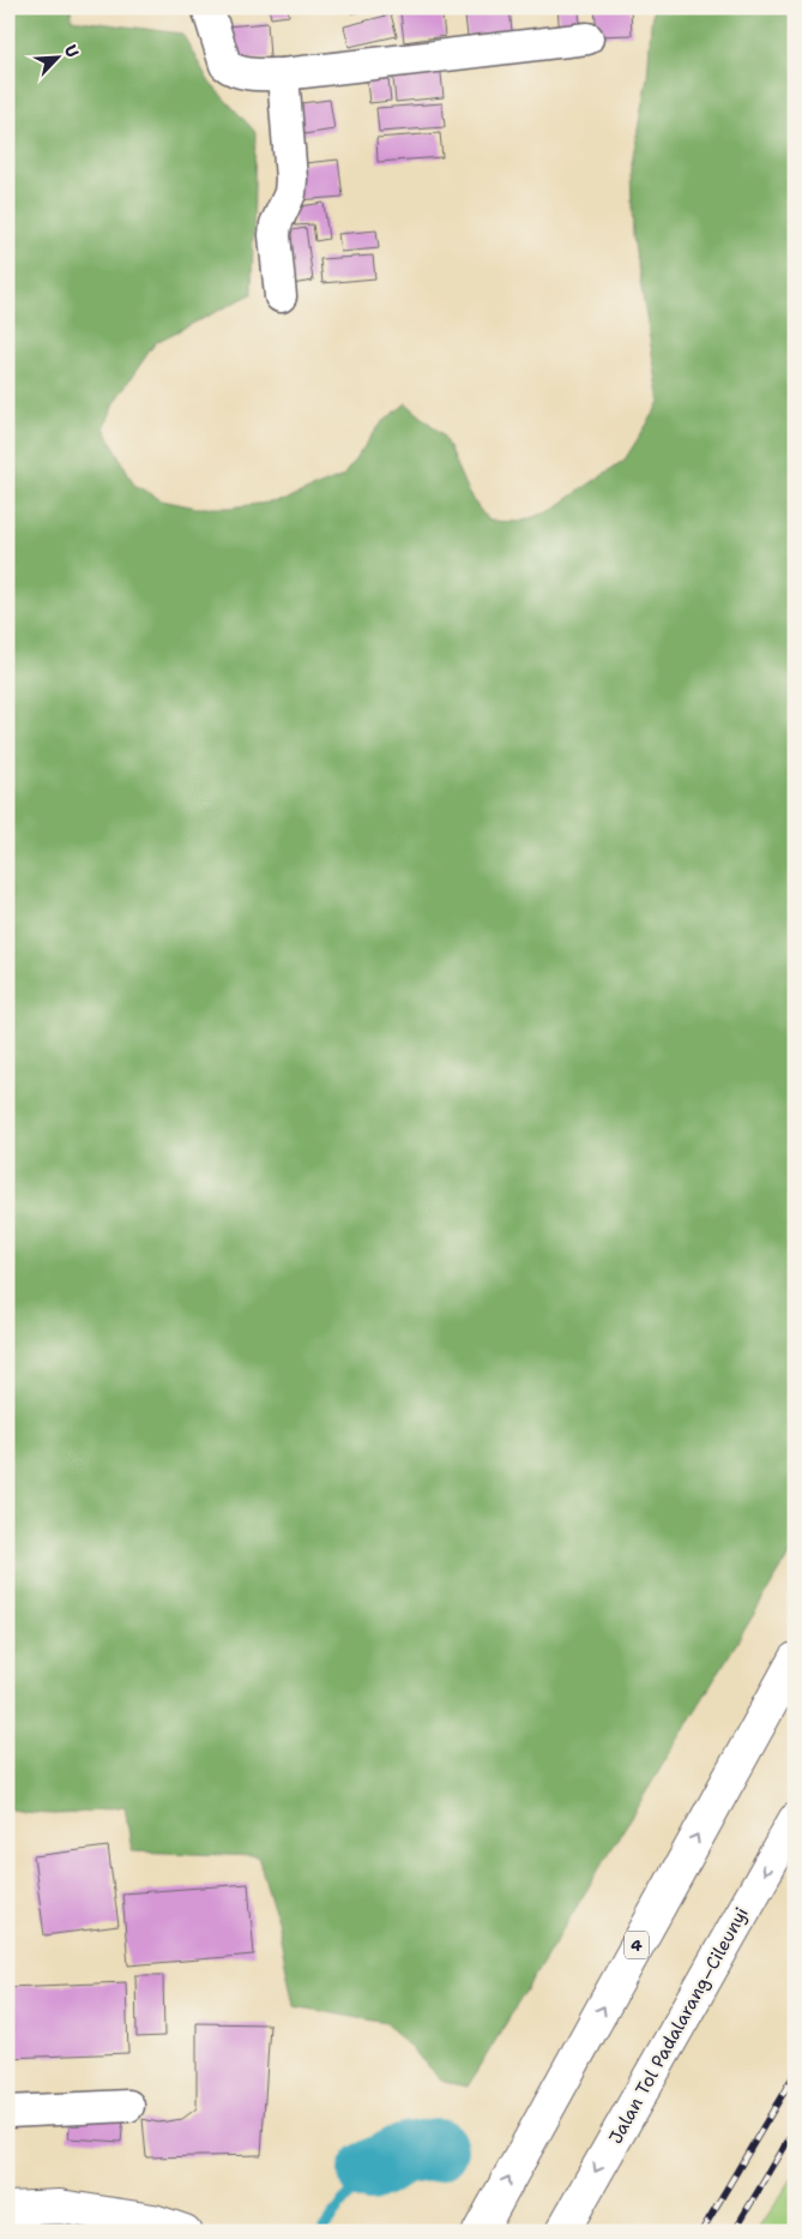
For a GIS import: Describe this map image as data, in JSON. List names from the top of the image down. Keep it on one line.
{"streets":{"main road":["4","Jalan Tol Padalarang–Cileunyi"]},"north":"top right"}
